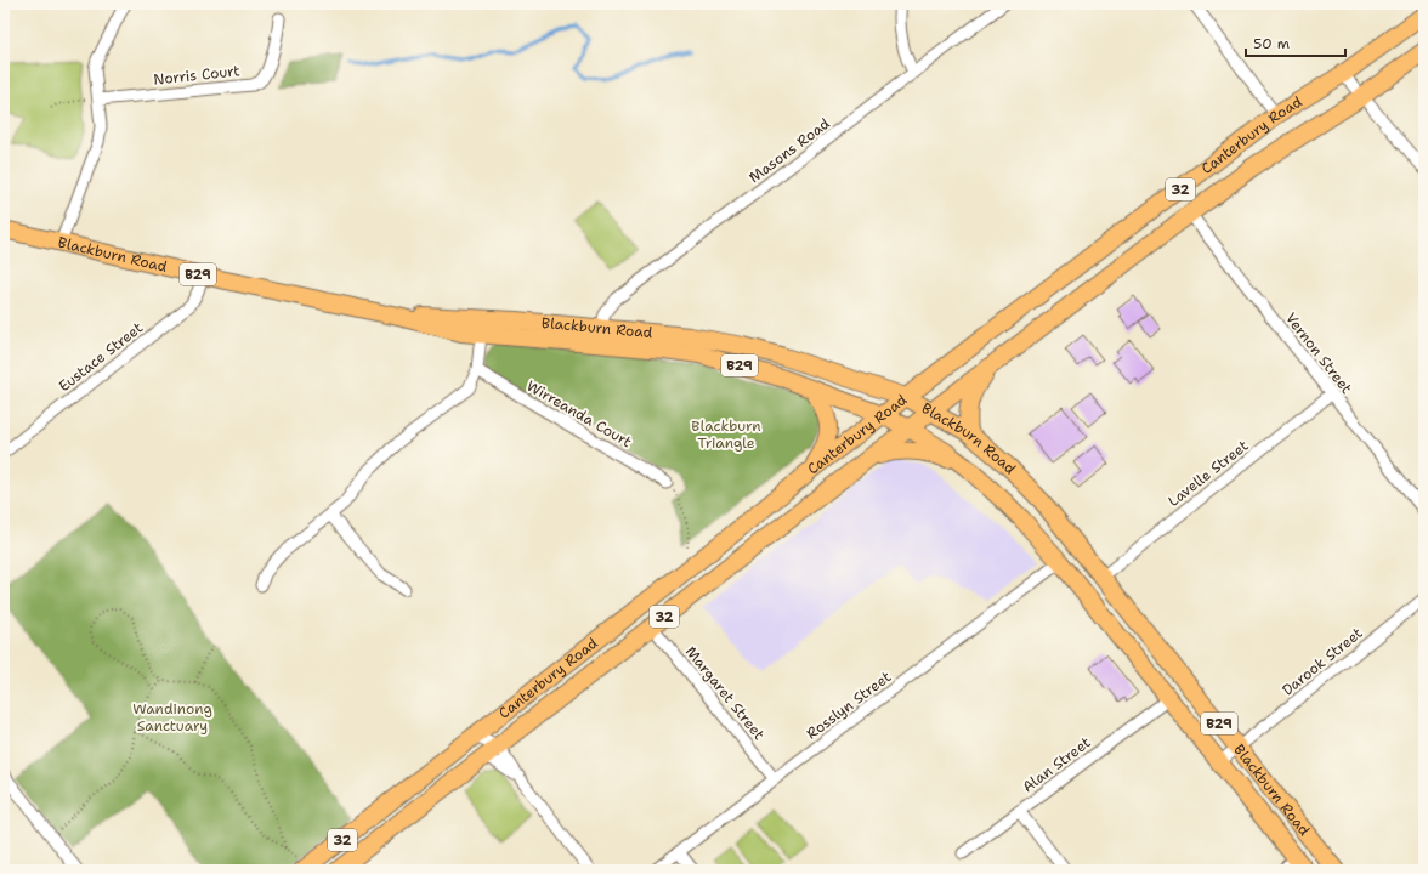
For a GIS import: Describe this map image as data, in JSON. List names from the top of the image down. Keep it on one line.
{"streets":{"main road":["Canterbury Road","32","Blackburn Road","B29"],"street":["Norris Court","Masons Road","Vernon Street","Eustace Street","Wirreanda Court","Lavelle Street","Darook Street","Margaret Street","Rosslyn Street","Alan Street"]},"crossings":[["Canterbury Road","Blackburn Road"],["Canterbury Road","Vernon Street"],["Canterbury Road","Margaret Street"],["Masons Road","Blackburn Road"],["Blackburn Road","Eustace Street"],["Blackburn Road","Lavelle Street"],["Blackburn Road","Darook Street"],["Blackburn Road","Rosslyn Street"],["Blackburn Road","Alan Street"],["Vernon Street","Lavelle Street"],["Margaret Street","Rosslyn Street"]],"parks":["Blackburn Triangle","Wandinong Sanctuary"],"scale_bar":"50 m"}
